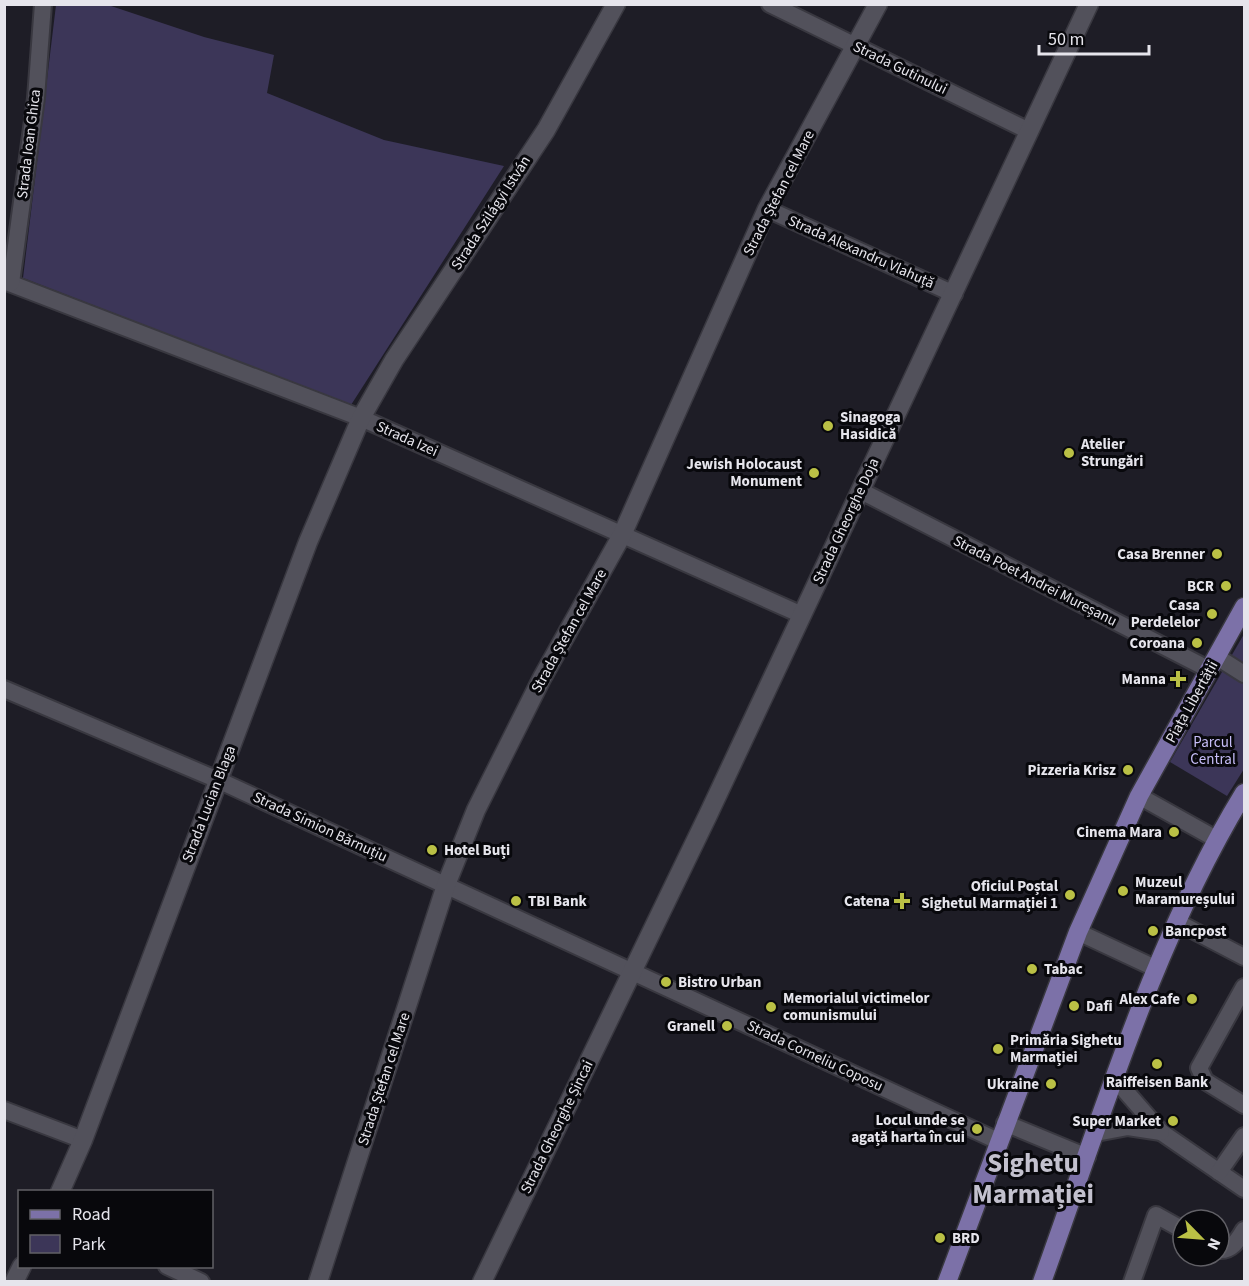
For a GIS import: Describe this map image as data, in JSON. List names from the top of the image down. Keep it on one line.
{"streets":{"main road":["Strada Ștefan cel Mare","Strada Szilágyi István","Strada Gheorghe Doja","Piața Libertății","Strada Lucian Blaga","Strada Gheorghe Șincai"],"street":["Strada Gutinului","Strada Ioan Ghica","Strada Alexandru Vlahuță","Strada Izei","Strada Poet Andrei Mureșanu","Strada Simion Bărnuțiu","Strada Corneliu Coposu"]},"crossings":[["Strada Gutinului","Strada Ștefan cel Mare"],["Strada Gutinului","Strada Gheorghe Doja"],["Strada Ioan Ghica","Strada Izei"],["Strada Ștefan cel Mare","Strada Alexandru Vlahuță"],["Strada Ștefan cel Mare","Strada Izei"],["Strada Ștefan cel Mare","Strada Simion Bărnuțiu"],["Strada Szilágyi István","Strada Izei"],["Strada Szilágyi István","Strada Lucian Blaga"],["Strada Alexandru Vlahuță","Strada Gheorghe Doja"],["Strada Izei","Strada Gheorghe Doja"],["Strada Izei","Strada Lucian Blaga"],["Strada Gheorghe Doja","Strada Poet Andrei Mureșanu"],["Strada Gheorghe Doja","Strada Simion Bărnuțiu"],["Strada Gheorghe Doja","Strada Corneliu Coposu"],["Strada Gheorghe Doja","Strada Gheorghe Șincai"],["Strada Poet Andrei Mureșanu","Piața Libertății"],["Piața Libertății","Strada Corneliu Coposu"],["Strada Lucian Blaga","Strada Simion Bărnuțiu"],["Strada Simion Bărnuțiu","Strada Corneliu Coposu"],["Strada Simion Bărnuțiu","Strada Gheorghe Șincai"],["Strada Corneliu Coposu","Strada Gheorghe Șincai"]],"districts":["Sighetu Marmației"],"parks":["Parcul Central"],"places":{"other":["Sinagoga Hasidică","Atelier Strungări","Jewish Holocaust Monument","Casa Brenner","BCR","Casa Perdelelor","Coroana","Pizzeria Krisz","Cinema Mara","Hotel Buți","Muzeul Maramureșului","Oficiul Poștal Sighetul Marmației 1","TBI Bank","Bancpost","Tabac","Bistro Urban","Alex Cafe","Dafi","Memorialul victimelor comunismului","Granell","Primăria Sighetu Marmației","Raiffeisen Bank","Ukraine","Super Market","Locul unde se agață harta în cui","BRD"],"health":["Manna","Catena"]},"legend":["Road","Park"],"scale_bar":"50 m","north":"bottom right"}
